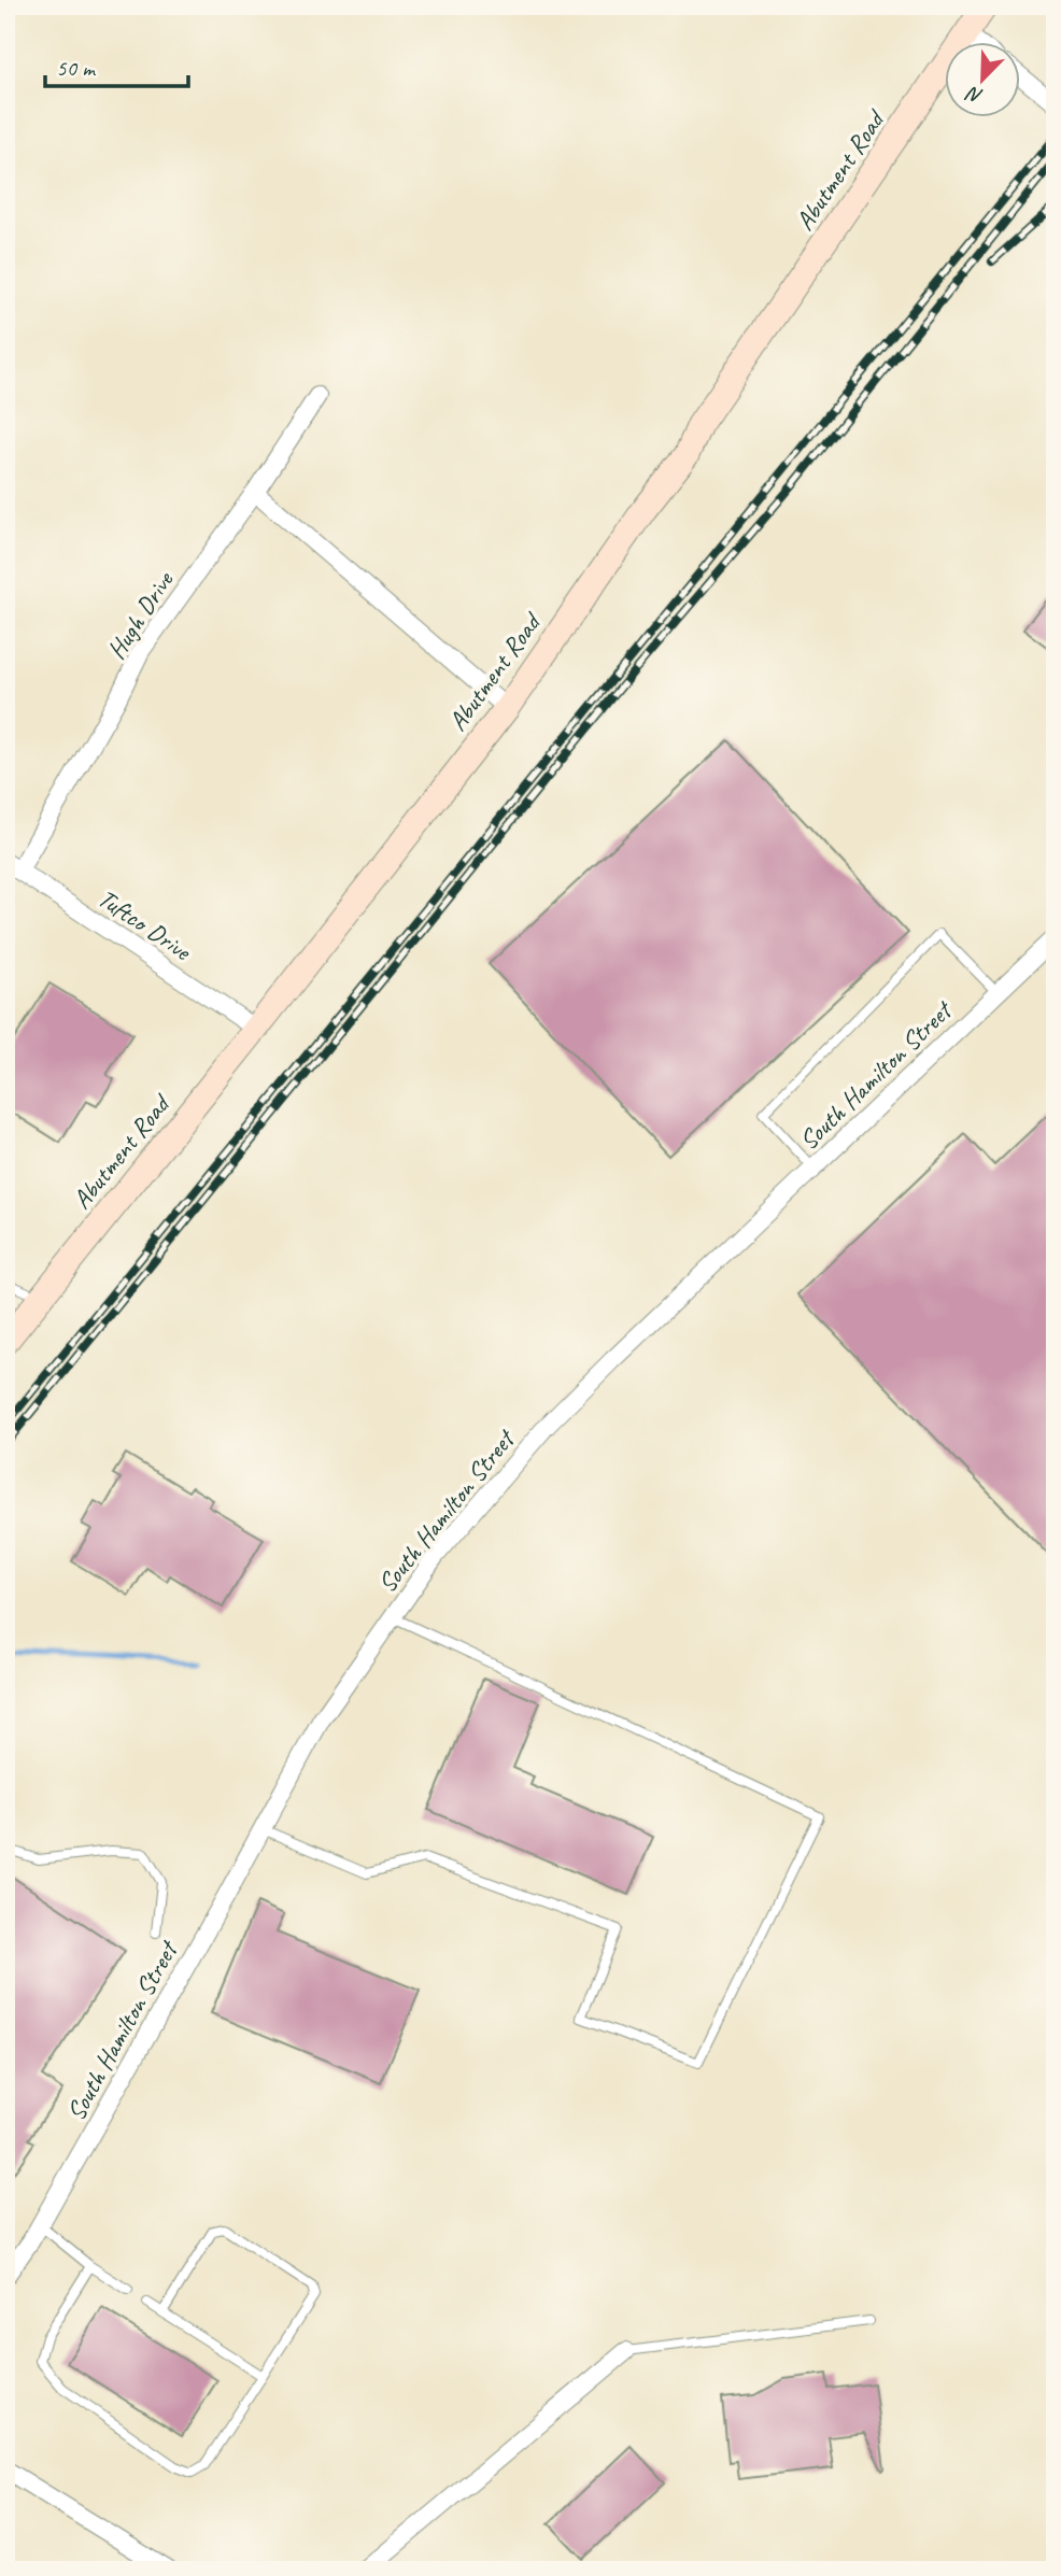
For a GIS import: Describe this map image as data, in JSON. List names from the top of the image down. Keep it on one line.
{"streets":{"main road":["Abutment Road"],"street":["Hugh Drive","Tuftco Drive","South Hamilton Street"]},"crossings":[["Abutment Road","Tuftco Drive"],["Hugh Drive","Tuftco Drive"]],"scale_bar":"50 m","north":"bottom left"}
